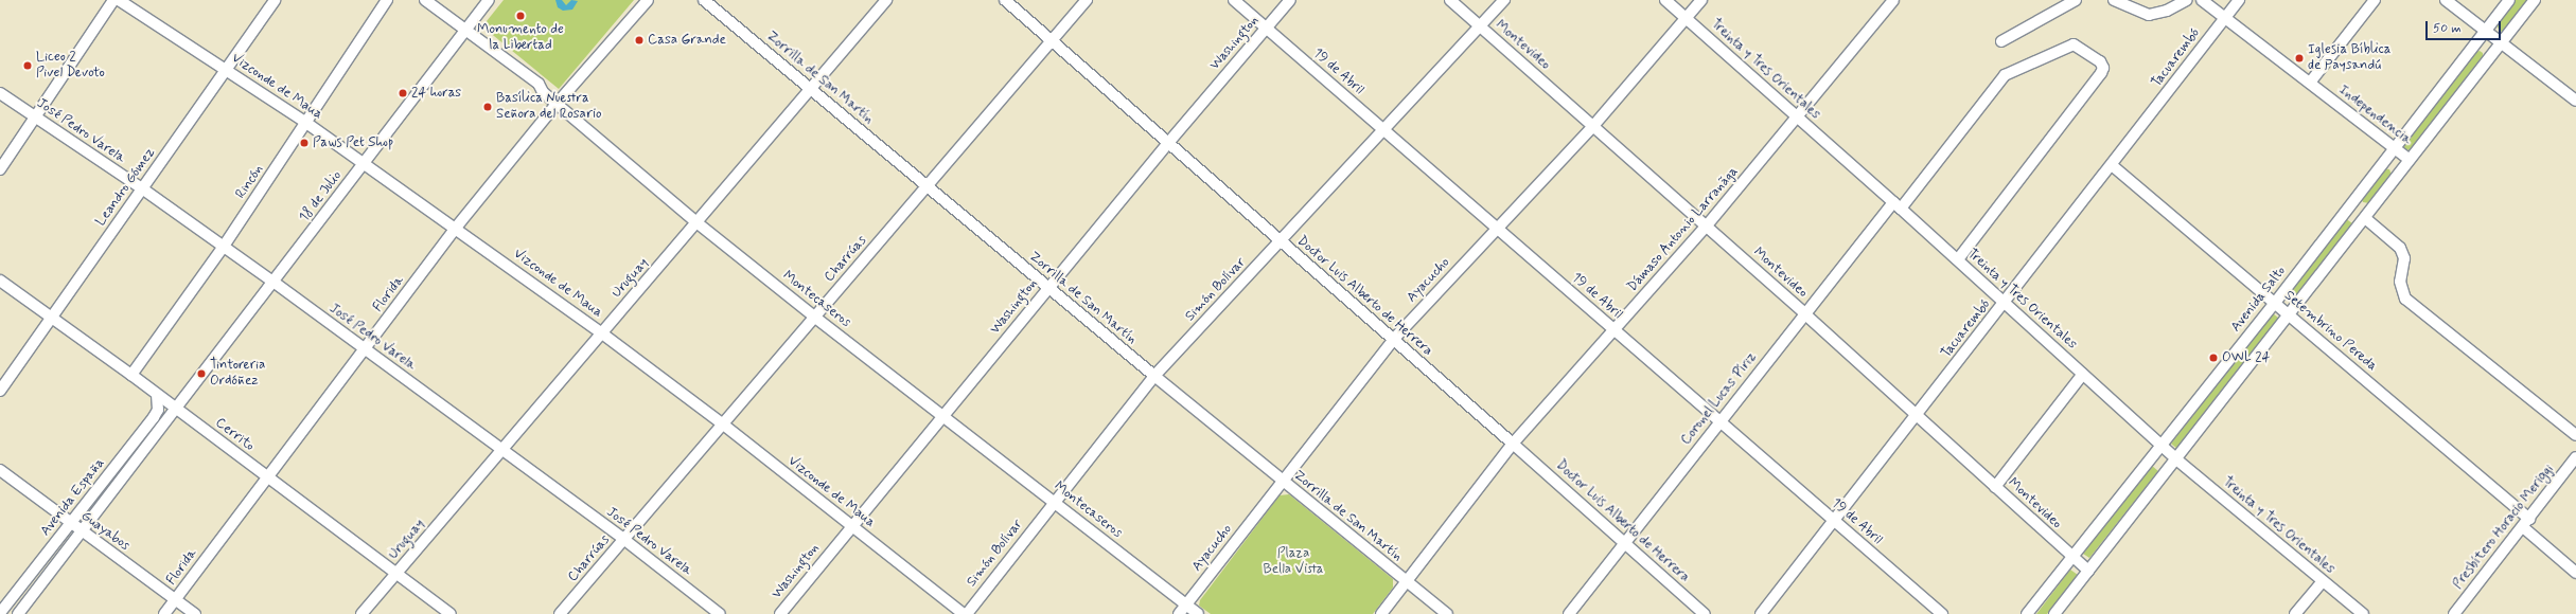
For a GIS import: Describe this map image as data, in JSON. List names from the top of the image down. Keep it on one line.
{"streets":{"street":["Washington","Montevideo","Tacuarembó","Treinta y Tres Orientales","19 de Abril","Zorrilla de San Martín","Vizconde de Maua","Independencia","José Pedro Varela","Rincón","Leandro Gómez","18 de Julio","Dámaso Antonio Larranãga","Charrúas","Uruguay","Ayacucho","Simón Bolívar","Florida","Doctor Luis Alberto de Herrera","Montecaseros","Avenida Salto","Setembrino Pereda","Coronel Lucas Píriz","Cerrito","Avenida España","Presbítero Horacio Meriggi","Guayabos"]},"crossings":[["Washington","19 de Abril"],["Washington","Zorrilla de San Martín"],["Washington","Vizconde de Maua"],["Washington","Doctor Luis Alberto de Herrera"],["Washington","Montecaseros"],["Montevideo","Tacuarembó"],["Montevideo","Dámaso Antonio Larranãga"],["Montevideo","Ayacucho"],["Montevideo","Simón Bolívar"],["Montevideo","Avenida Salto"],["Montevideo","Coronel Lucas Píriz"],["Tacuarembó","Treinta y Tres Orientales"],["Tacuarembó","19 de Abril"],["Tacuarembó","Independencia"],["Tacuarembó","Setembrino Pereda"],["Treinta y Tres Orientales","Dámaso Antonio Larranãga"],["Treinta y Tres Orientales","Ayacucho"],["Treinta y Tres Orientales","Avenida Salto"],["Treinta y Tres Orientales","Coronel Lucas Píriz"],["19 de Abril","Dámaso Antonio Larranãga"],["19 de Abril","Ayacucho"],["19 de Abril","Simón Bolívar"],["19 de Abril","Coronel Lucas Píriz"],["Zorrilla de San Martín","Dámaso Antonio Larranãga"],["Zorrilla de San Martín","Charrúas"],["Zorrilla de San Martín","Uruguay"],["Zorrilla de San Martín","Ayacucho"],["Zorrilla de San Martín","Simón Bolívar"],["Vizconde de Maua","Rincón"],["Vizconde de Maua","Leandro Gómez"],["Vizconde de Maua","18 de Julio"],["Vizconde de Maua","Charrúas"],["Vizconde de Maua","Uruguay"],["Vizconde de Maua","Florida"],["Independencia","Avenida Salto"],["José Pedro Varela","Rincón"],["José Pedro Varela","Leandro Gómez"],["José Pedro Varela","18 de Julio"],["José Pedro Varela","Charrúas"],["José Pedro Varela","Uruguay"],["José Pedro Varela","Florida"],["Rincón","Cerrito"],["Leandro Gómez","Cerrito"],["18 de Julio","Montecaseros"],["18 de Julio","Cerrito"],["18 de Julio","Avenida España"],["Dámaso Antonio Larranãga","Doctor Luis Alberto de Herrera"],["Charrúas","Doctor Luis Alberto de Herrera"],["Charrúas","Montecaseros"],["Uruguay","Montecaseros"],["Uruguay","Cerrito"],["Ayacucho","Doctor Luis Alberto de Herrera"],["Ayacucho","Montecaseros"],["Simón Bolívar","Doctor Luis Alberto de Herrera"],["Simón Bolívar","Montecaseros"],["Florida","Montecaseros"],["Florida","Cerrito"],["Florida","Guayabos"],["Doctor Luis Alberto de Herrera","Coronel Lucas Píriz"],["Avenida Salto","Setembrino Pereda"],["Setembrino Pereda","Presbítero Horacio Meriggi"],["Cerrito","Avenida España"],["Avenida España","Guayabos"]],"parks":["Plaza Bella Vista"],"places":["Monumento de la Libertad","Casa Grande","Iglesia Bíblica de Paysandú","Liceo 2 Pivel Devoto","24 horas","Basílica Nuestra Señora del Rosario","Paws Pet Shop","OWL 24","Tintoreria Ordóñez"],"scale_bar":"50 m"}
